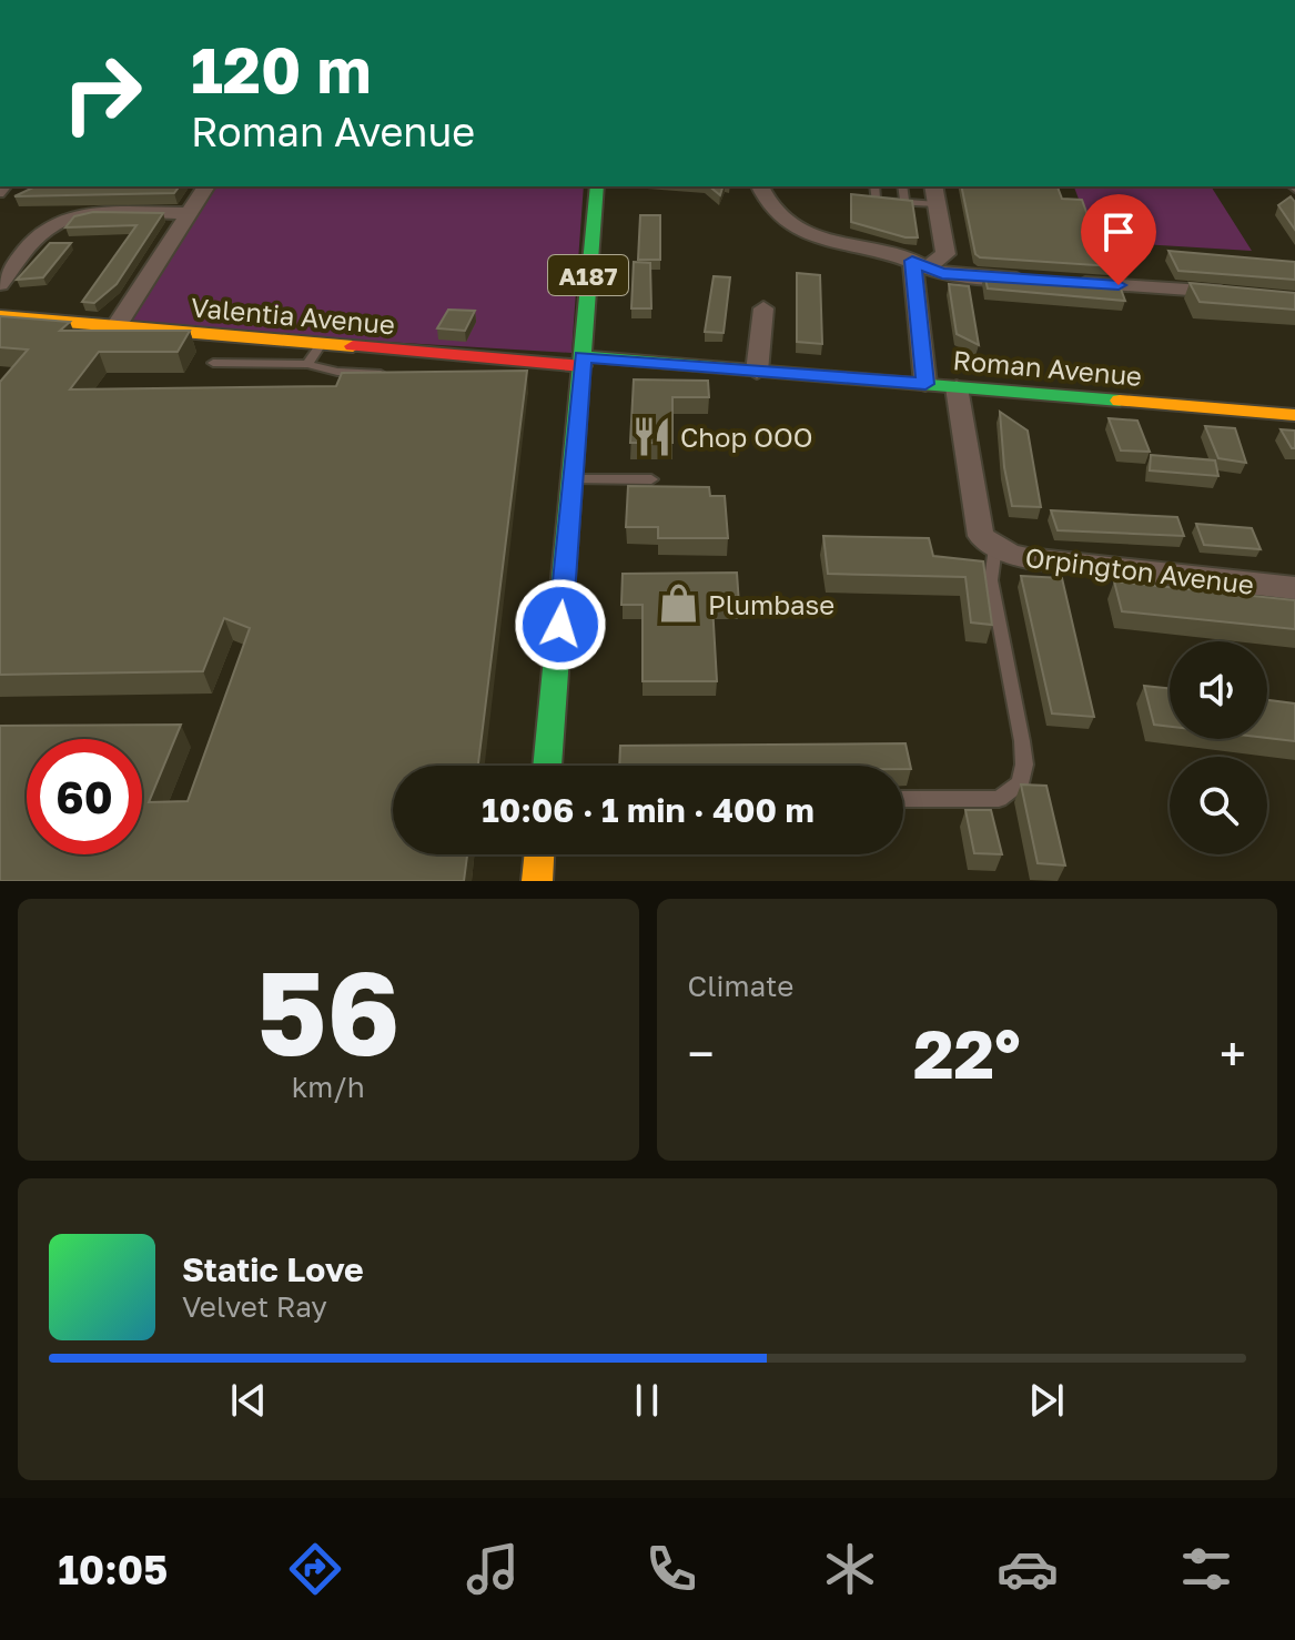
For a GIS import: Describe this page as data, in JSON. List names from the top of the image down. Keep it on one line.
{"streets":{"street":["A187","Valentia Avenue","Roman Avenue","Orpington Avenue"]},"crossings":[["A187","Valentia Avenue"],["A187","Roman Avenue"],["Valentia Avenue","Roman Avenue"],["Roman Avenue","Orpington Avenue"]],"places":{"restaurant":["Chop OOO"],"shop":["Plumbase"]},"page":{"turn":["120 m","Roman Avenue"],"limit":"60","trip":"10:06 · 1 min · 400 m","tile":[["56","km/h"],"Climate"],"heat":["−","22°","+"],"song":["Static Love","Velvet Ray"],"tabs":"10:05"}}
